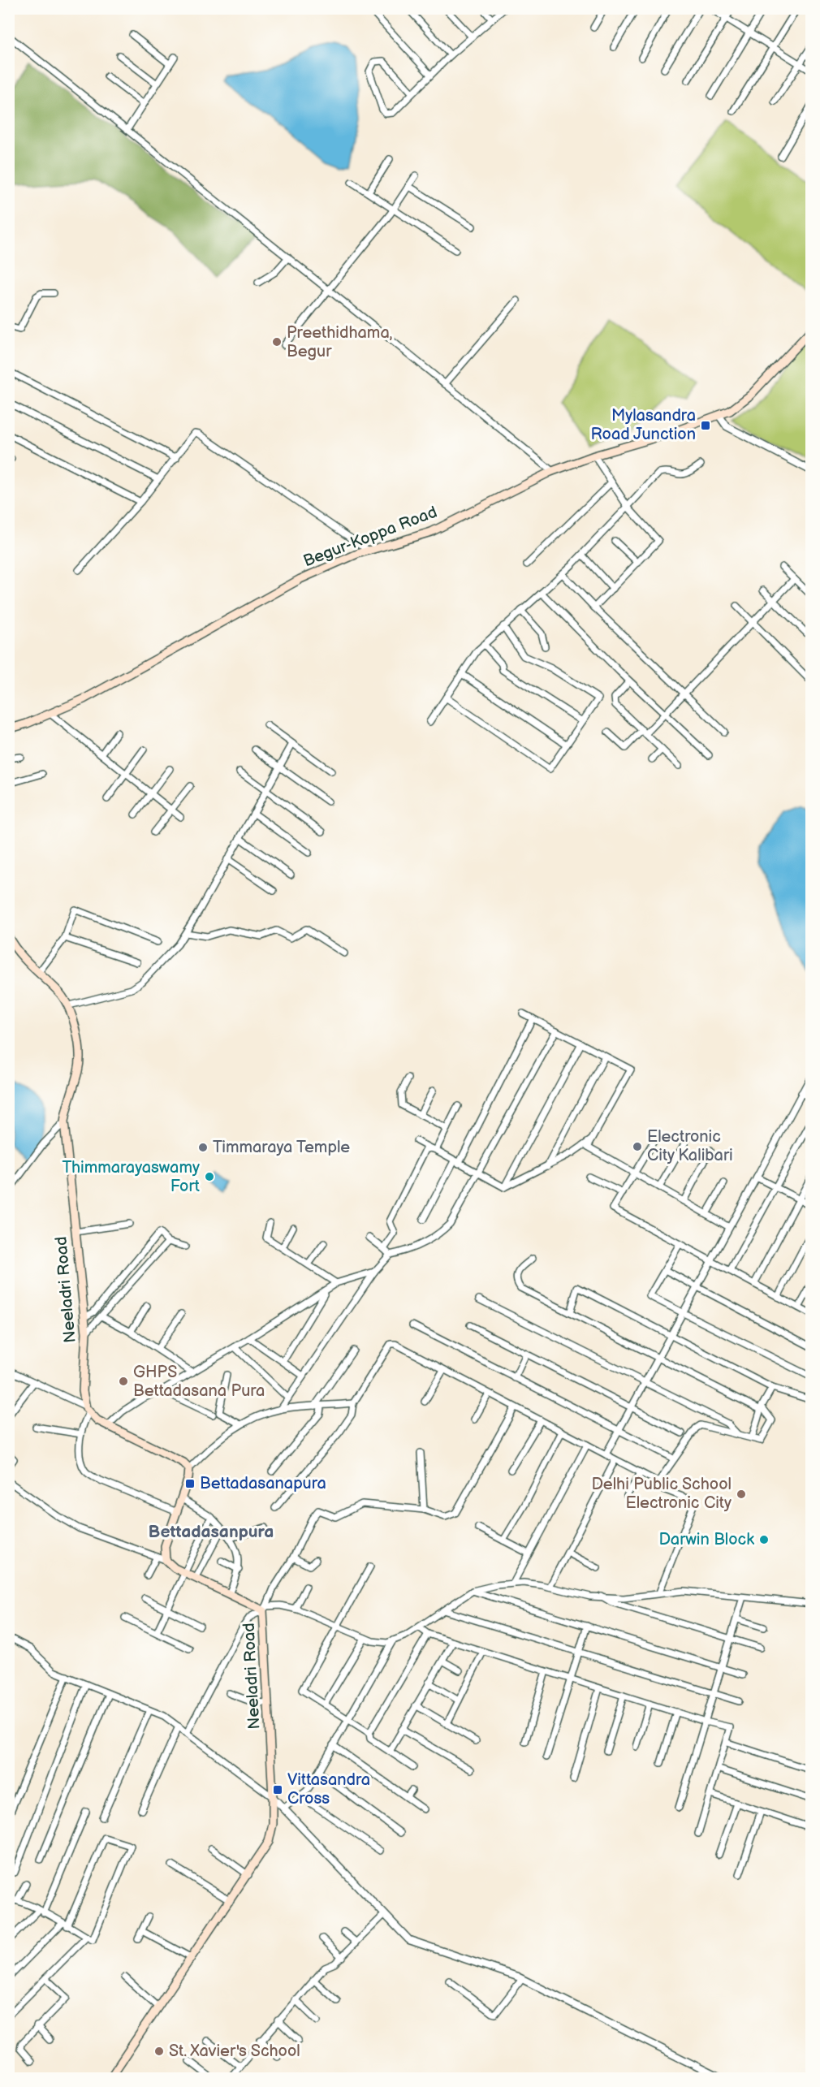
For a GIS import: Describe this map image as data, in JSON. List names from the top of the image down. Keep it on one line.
{"streets":{"main road":["Begur-Koppa Road","Neeladri Road"]},"districts":["Bettadasanpura"],"places":{"other":["Preethidhama, Begur","Electronic City Kalibari","Timmaraya Temple","Thimmarayaswamy Fort","GHPS Bettadasana Pura","Delhi Public School Electronic City","Darwin Block","St. Xavier's School"],"transit":["Mylasandra Road Junction","Bettadasanapura","Vittasandra Cross"]}}
